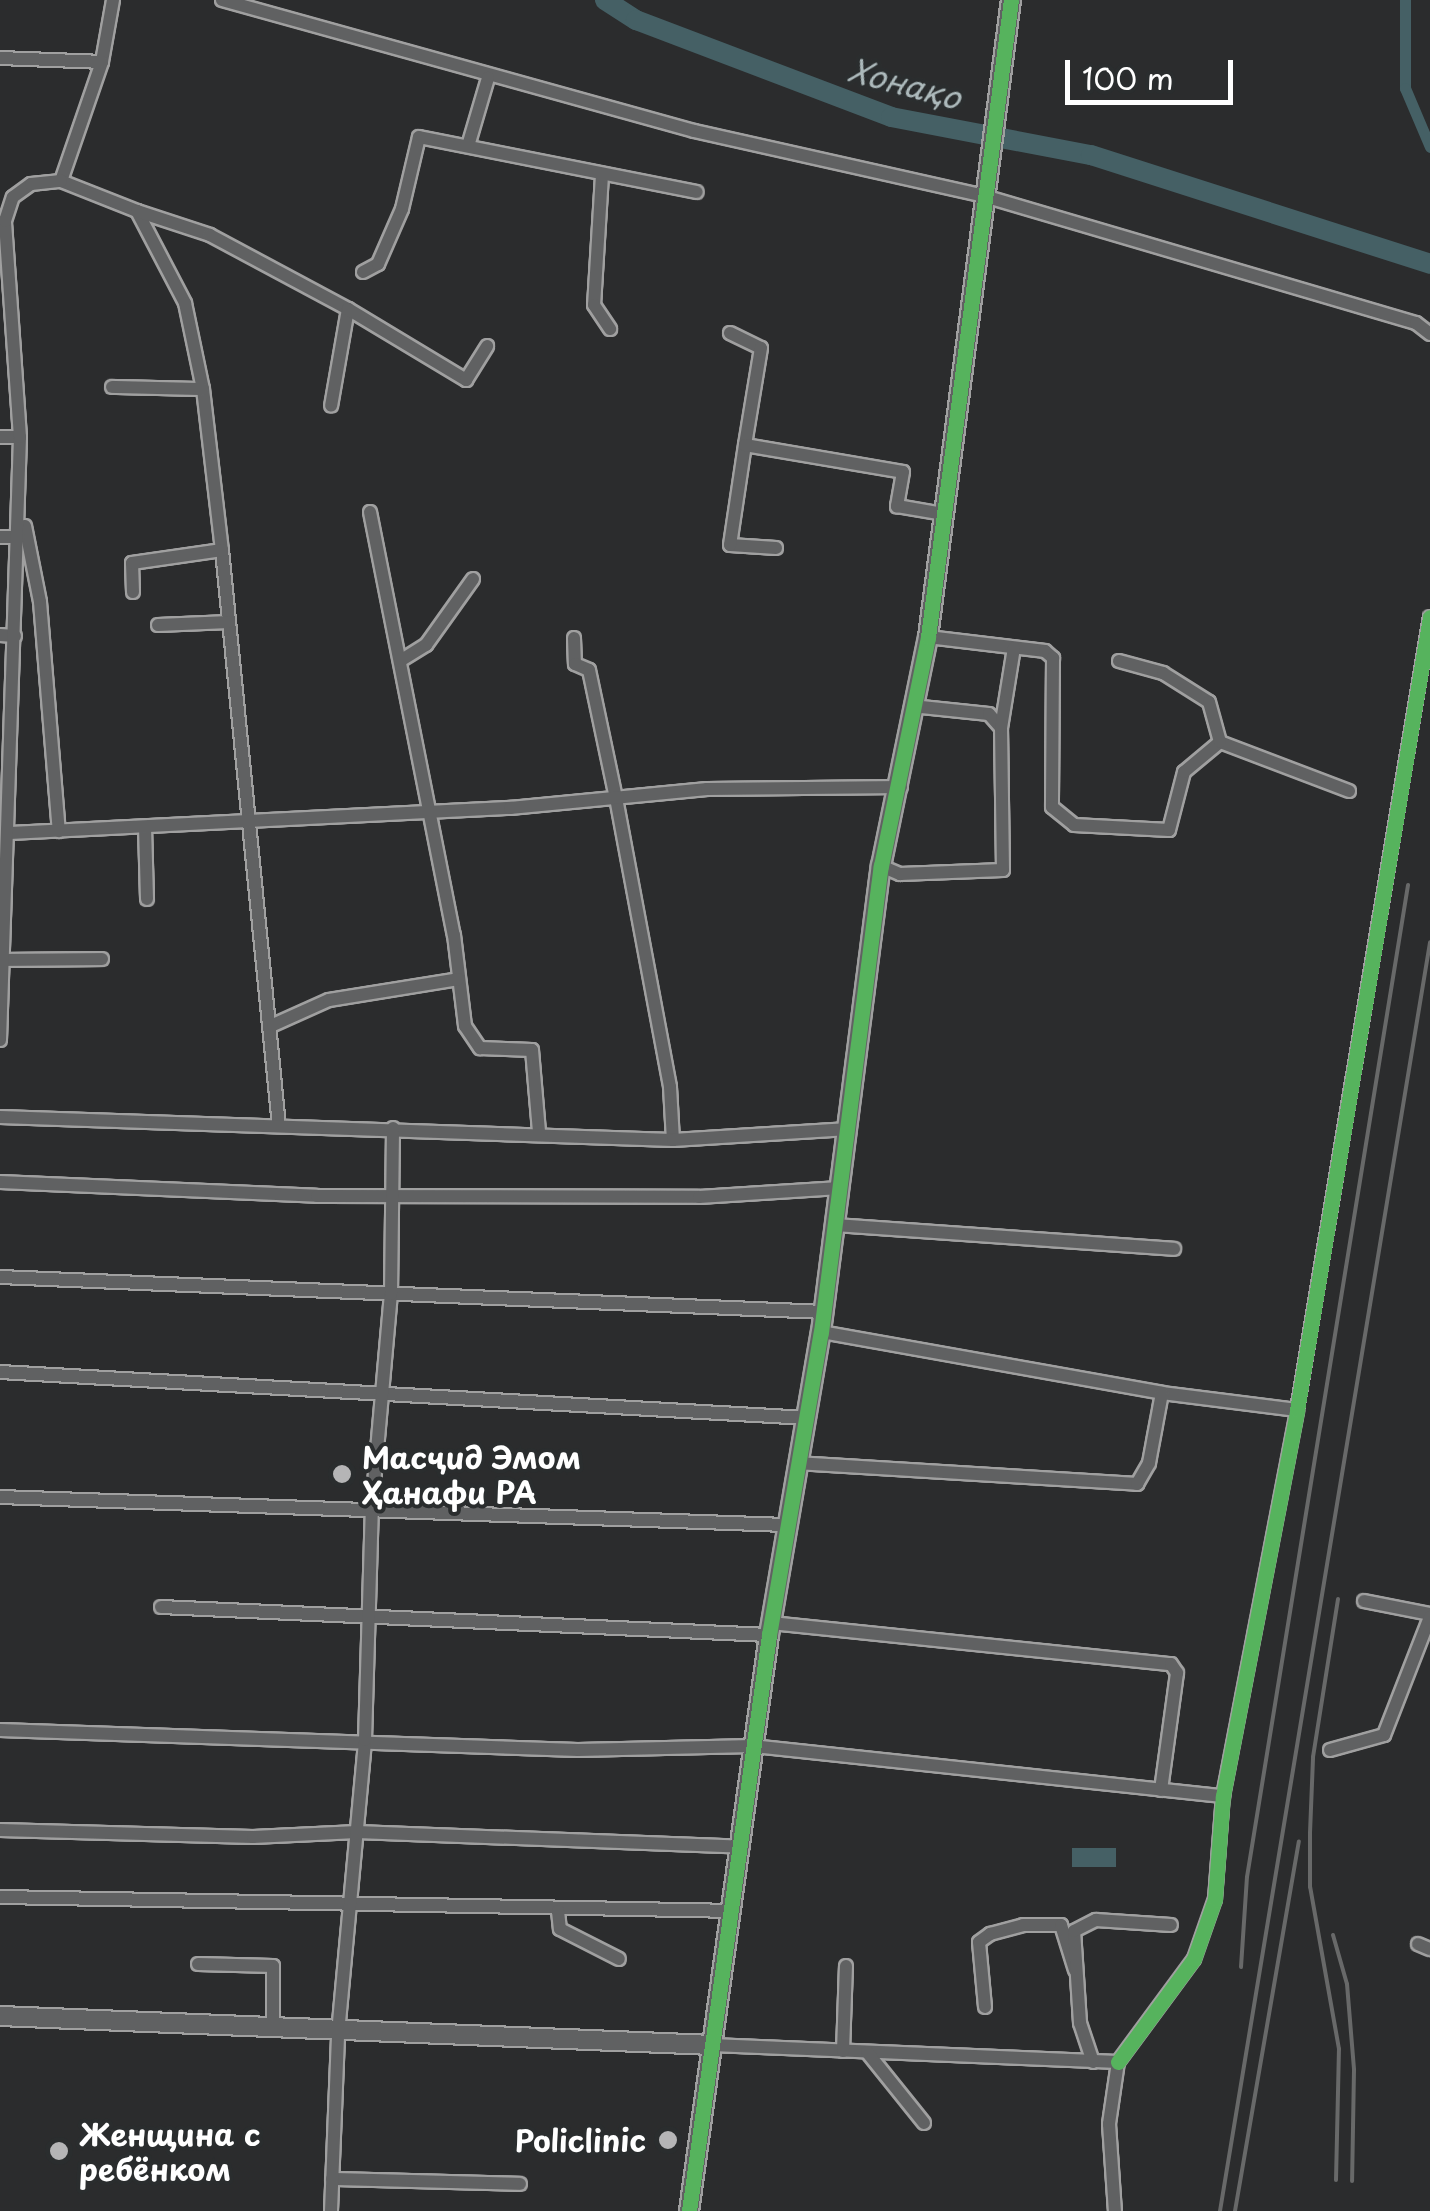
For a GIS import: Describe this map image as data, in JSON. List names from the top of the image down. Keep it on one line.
{"water":["Хонақо"],"places":["Масҷид Эмом Ҳанафи РА","Policlinic","Женщина с ребёнком"],"scale_bar":"100 m"}
